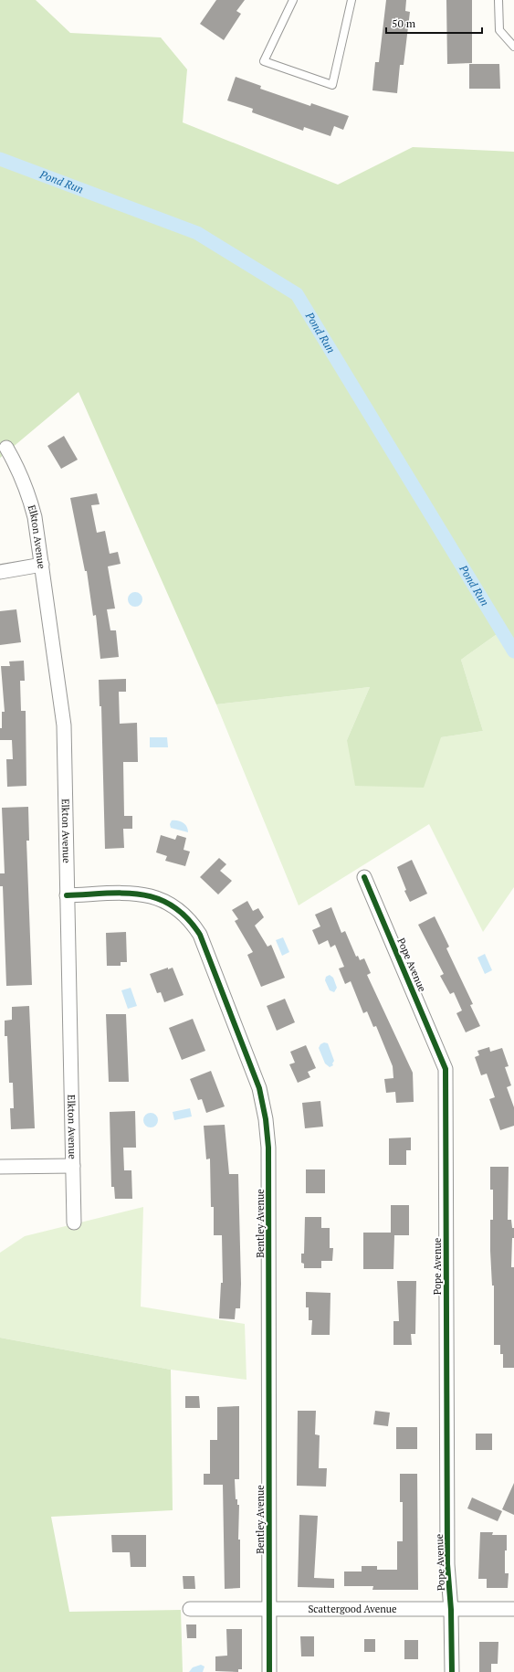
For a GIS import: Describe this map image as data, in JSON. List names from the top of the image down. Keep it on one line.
{"streets":{"street":["Elkton Avenue","Pope Avenue","Bentley Avenue","Scattergood Avenue"]},"crossings":[["Elkton Avenue","Bentley Avenue"],["Pope Avenue","Scattergood Avenue"],["Bentley Avenue","Scattergood Avenue"]],"water":["Pond Run"],"scale_bar":"50 m"}
